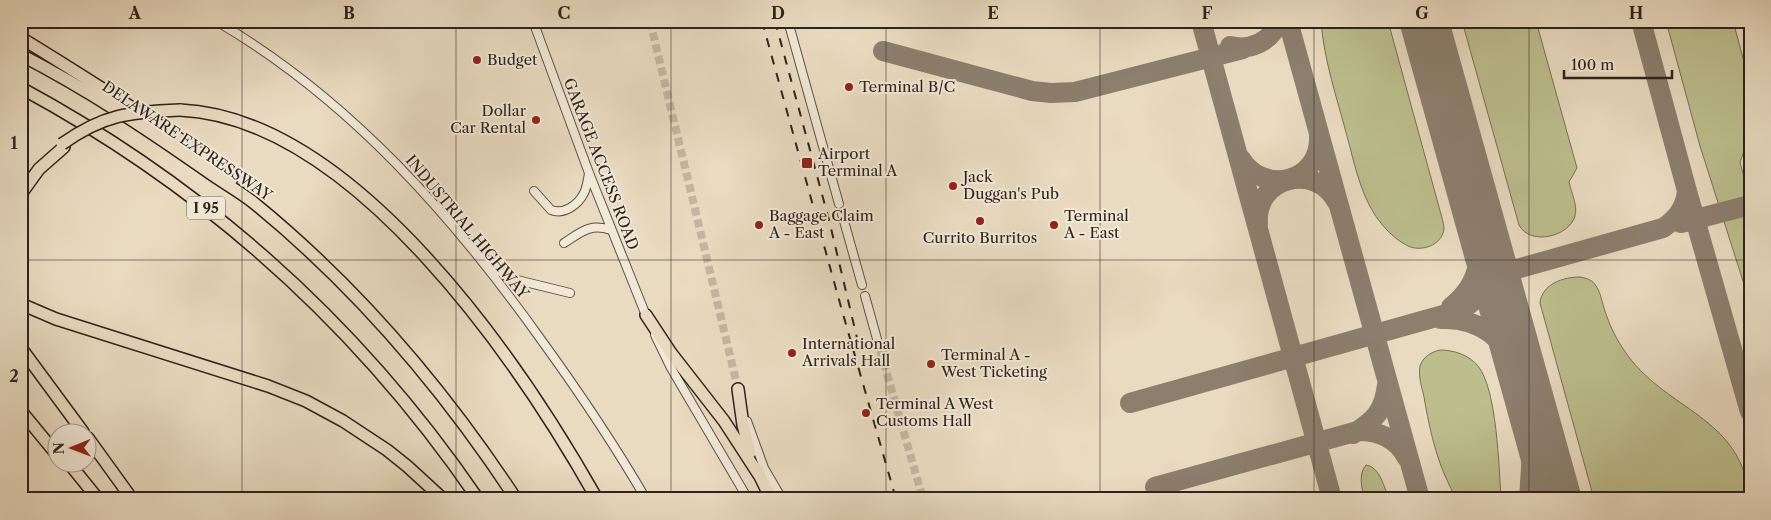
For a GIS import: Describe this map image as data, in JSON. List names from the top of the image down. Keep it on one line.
{"streets":{"highway":["DELAWARE EXPRESSWAY","I 95"],"street":["GARAGE ACCESS ROAD","INDUSTRIAL HIGHWAY"]},"places":{"other":["Budget","Terminal B/C","Dollar Car Rental","Jack Duggan's Pub","Currito Burritos","Baggage Claim A - East","Terminal A - East","International Arrivals Hall","Terminal A - West Ticketing","Terminal A West Customs Hall"],"transit":["Airport Terminal A"]},"scale_bar":"100 m","north":"left","grid":{"columns":["A","B","C","D","E","F","G","H"],"rows":["1","2"]}}
